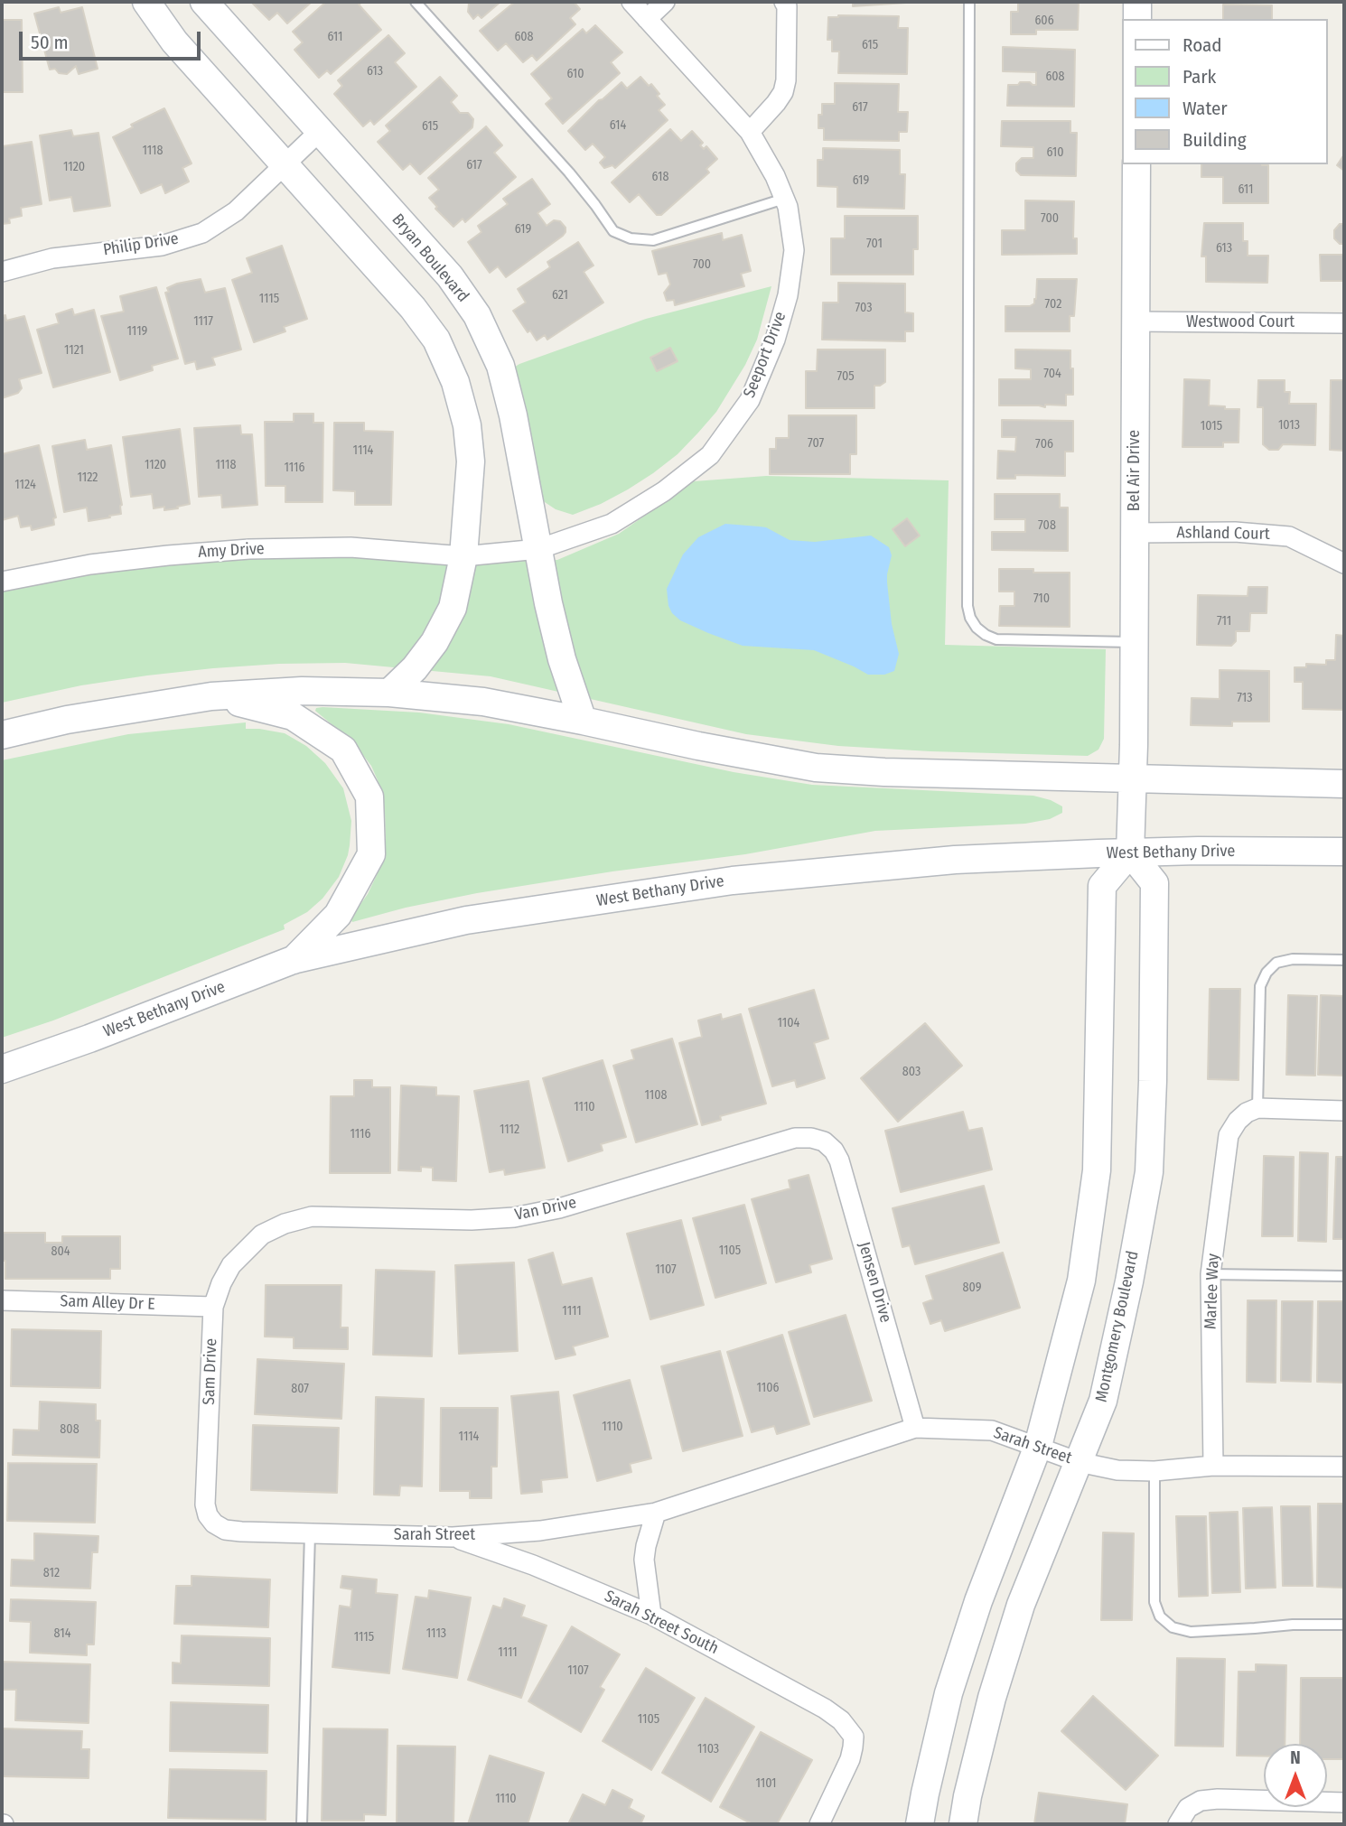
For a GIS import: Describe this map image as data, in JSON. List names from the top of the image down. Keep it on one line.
{"streets":{"street":["Philip Drive","Bryan Boulevard","Westwood Court","Seeport Drive","Bel Air Drive","Ashland Court","Amy Drive","West Bethany Drive","Van Drive","Jensen Drive","Marlee Way","Sam Alley Dr E","Montgomery Boulevard","Sam Drive","Sarah Street","Sarah Street South"]},"crossings":[["Philip Drive","Bryan Boulevard"],["Bryan Boulevard","Seeport Drive"],["Westwood Court","Bel Air Drive"],["Seeport Drive","Amy Drive"],["Bel Air Drive","Ashland Court"],["West Bethany Drive","Montgomery Boulevard"],["Van Drive","Jensen Drive"],["Van Drive","Sam Drive"],["Jensen Drive","Sarah Street"],["Marlee Way","Sarah Street"],["Sam Alley Dr E","Sam Drive"],["Montgomery Boulevard","Sarah Street"],["Sam Drive","Sarah Street"],["Sarah Street","Sarah Street South"]],"house_numbers":["606","611","608","615","613","610","608","617","614","615","1118","610","617","1120","618","619","611","700","619","701","613","700","621","1115","702","703","1117","1119","1121","704","705","1013","1015","707","706","1114","1120","1118","1116","1122","1124","708","710","711","713","1104","803","1108","1110","1112","1116","1105","804","1107","809","1111","1106","807","1110","808","1114","812","814","1113","1115","1111","1107","1105","1103","1101","1110"],"legend":["Road","Park","Water","Building"],"scale_bar":"50 m","north":"top"}
